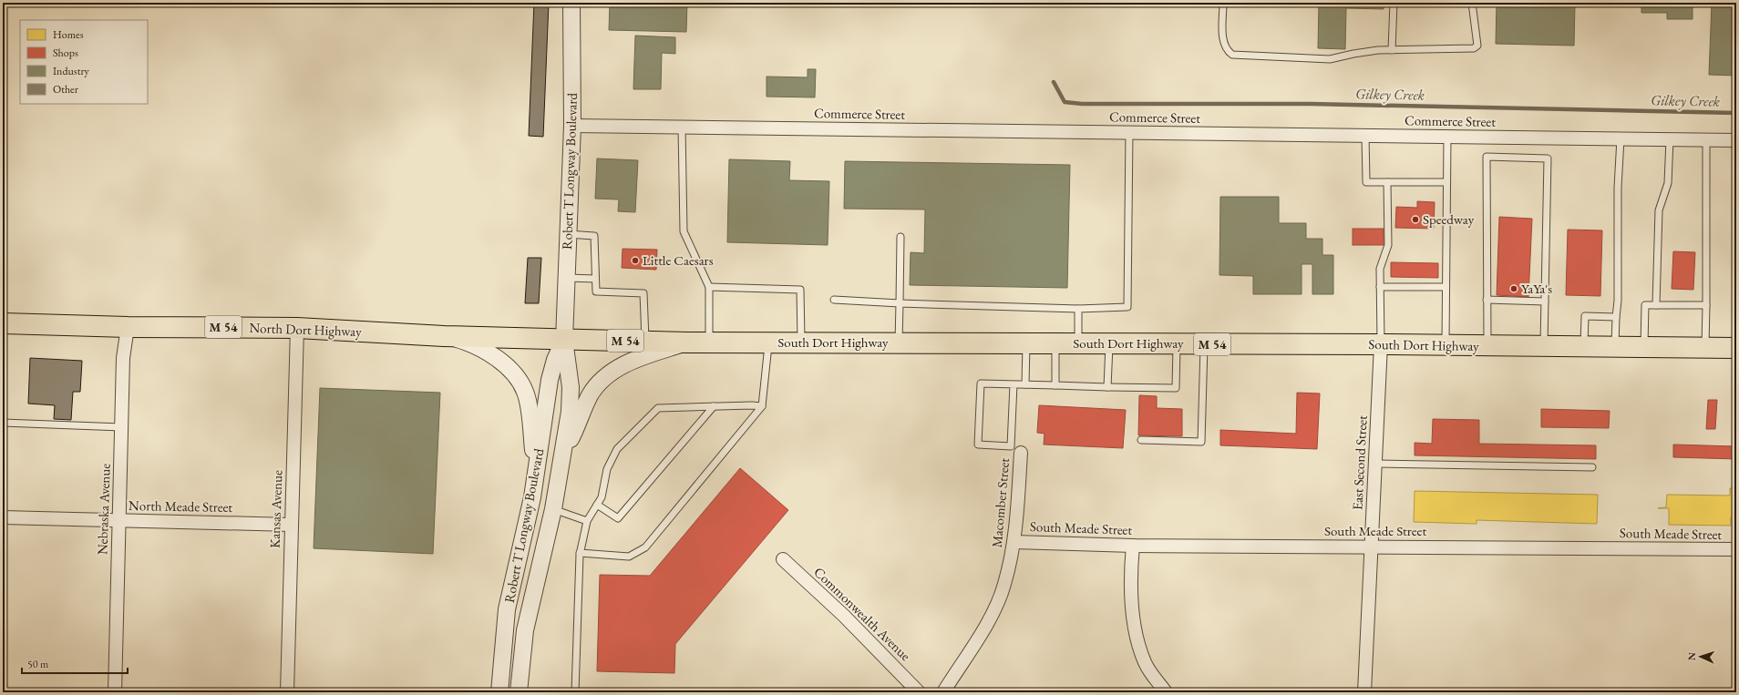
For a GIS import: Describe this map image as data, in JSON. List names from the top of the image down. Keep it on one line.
{"streets":{"main road":["M 54","North Dort Highway","South Dort Highway"],"street":["Commerce Street","Robert T Longway Boulevard","East Second Street","Macomber Street","North Meade Street","Nebraska Avenue","Kansas Avenue","South Meade Street","Commonwealth Avenue"]},"crossings":[["Commerce Street","Robert T Longway Boulevard"],["Robert T Longway Boulevard","North Dort Highway"],["Robert T Longway Boulevard","South Dort Highway"],["North Dort Highway","South Dort Highway"],["North Dort Highway","Nebraska Avenue"],["North Dort Highway","Kansas Avenue"],["South Dort Highway","East Second Street"],["East Second Street","South Meade Street"],["Macomber Street","South Meade Street"],["North Meade Street","Nebraska Avenue"],["North Meade Street","Kansas Avenue"]],"water":["Gilkey Creek"],"places":["Speedway","Little Caesars","YaYa's"],"legend":["Homes","Shops","Industry","Other"],"scale_bar":"50 m","north":"left"}
